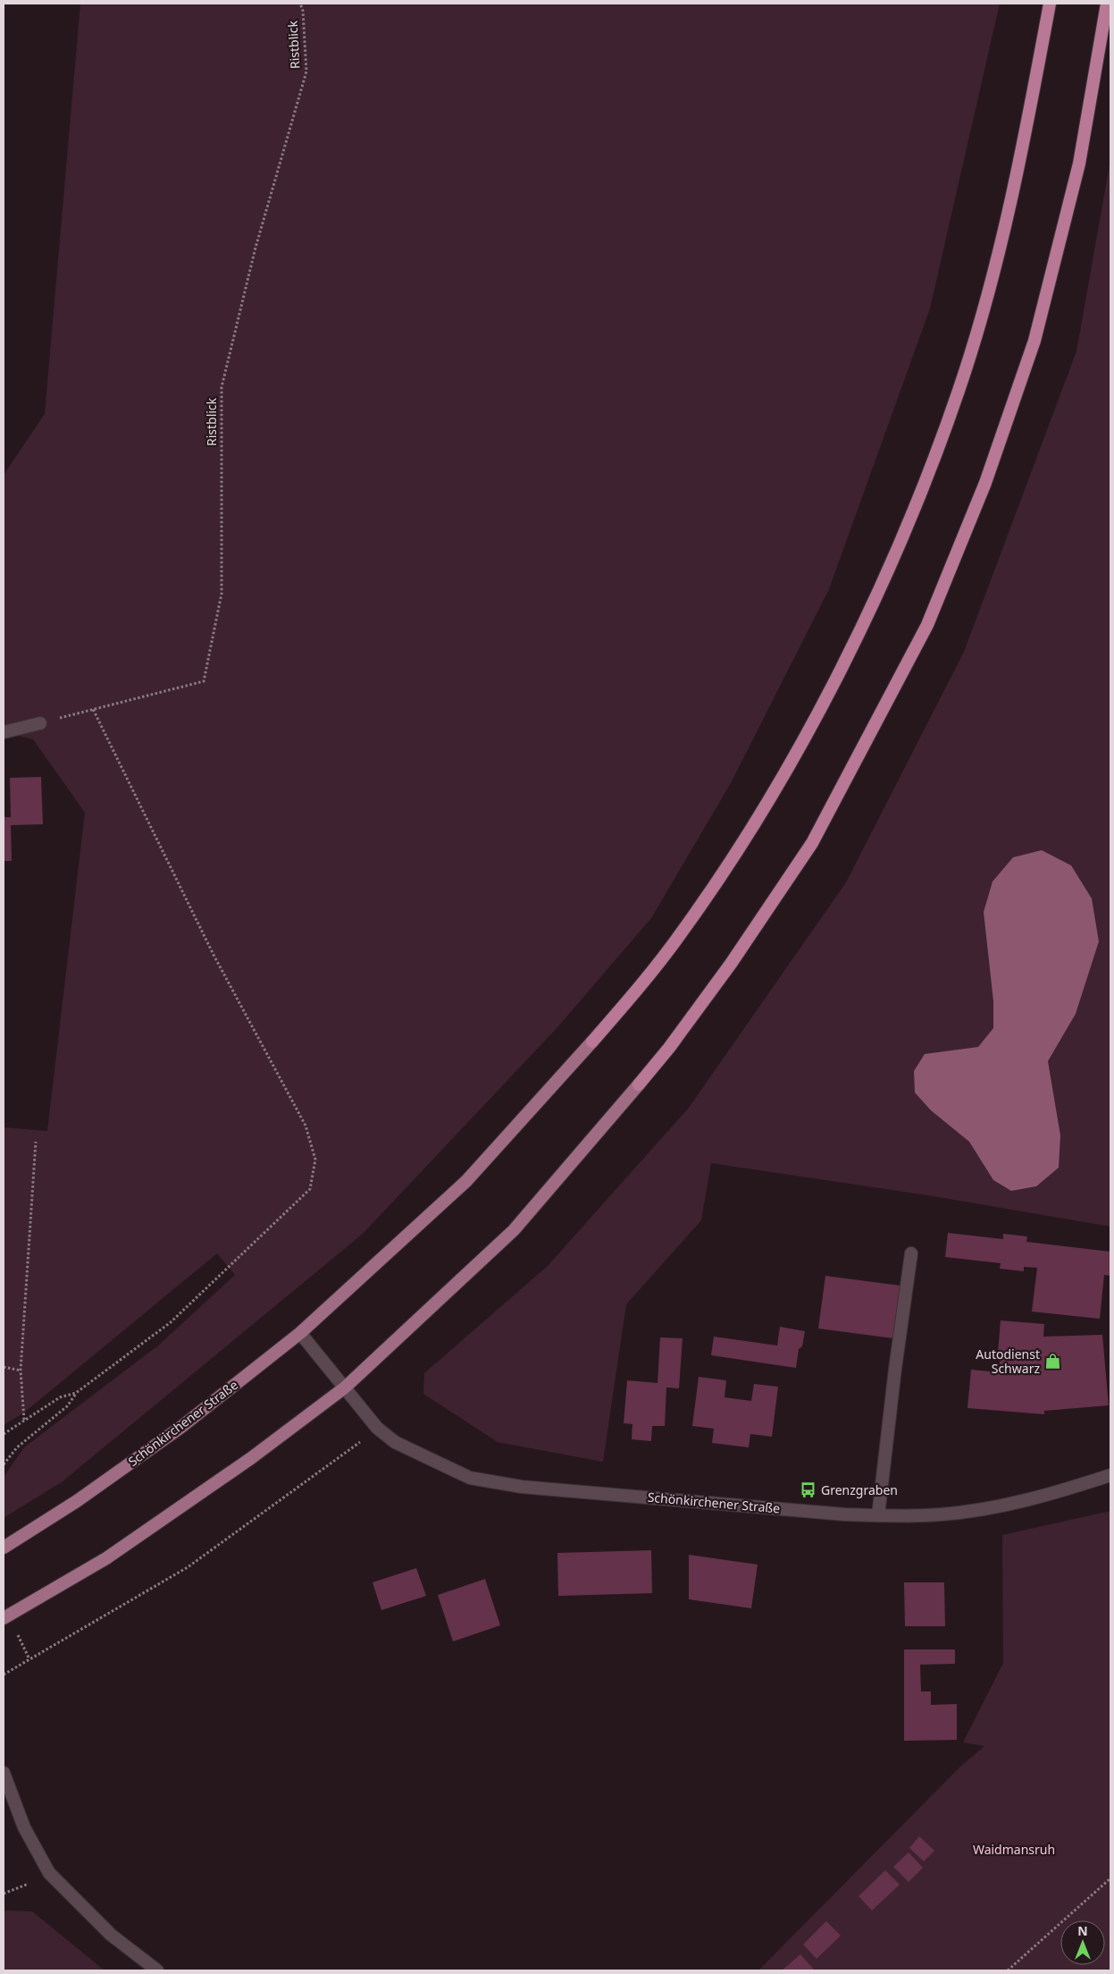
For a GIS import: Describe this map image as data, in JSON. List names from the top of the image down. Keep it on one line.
{"streets":{"main road":["Schönkirchener Straße"],"path":["Ristblick"]},"parks":["Waidmansruh"],"places":{"shop":["Autodienst Schwarz"],"bus stop":["Grenzgraben"]},"north":"top"}
